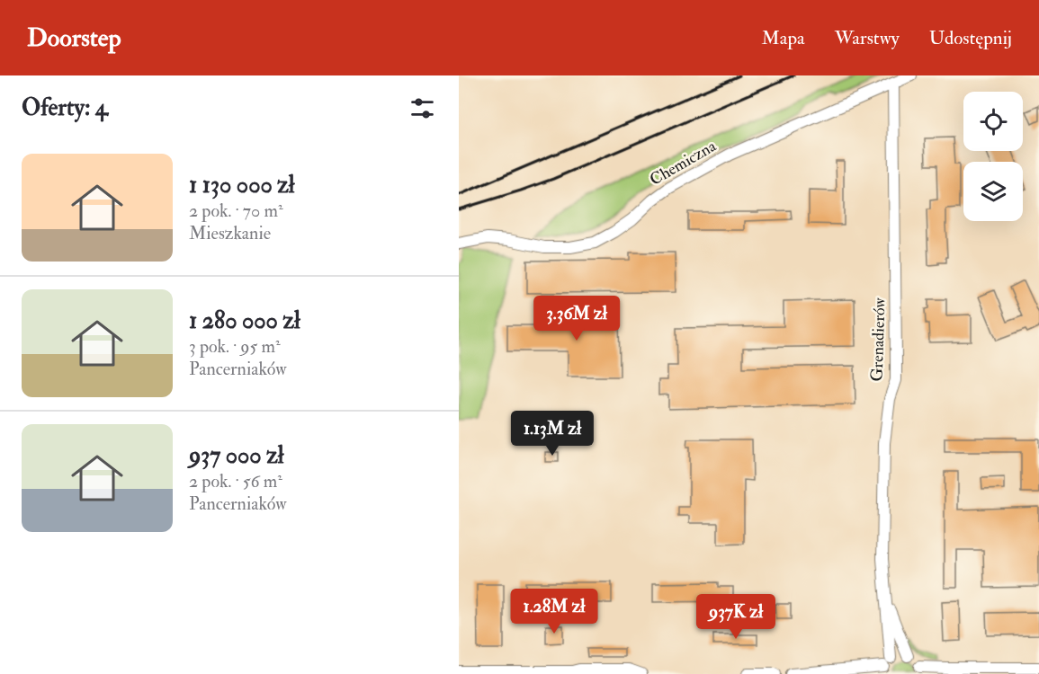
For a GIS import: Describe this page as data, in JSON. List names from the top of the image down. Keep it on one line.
{"streets":{"street":["Chemiczna","Grenadierów"]},"crossings":[["Chemiczna","Grenadierów"]],"page":{"header":"Doorstep","nav":["Mapa","Warstwy","Udostępnij"],"heading":"Oferty: 4","list":[{"name":"1 130 000 zł","note":"2 pok. · 70 m² · Mieszkanie"},{"name":"1 280 000 zł","note":"3 pok. · 95 m² · Pancerniaków"},{"name":"937 000 zł","note":"2 pok. · 56 m² · Pancerniaków"}],"price":["3.36M zł","1.13M zł","1.28M zł","937K zł"]}}
